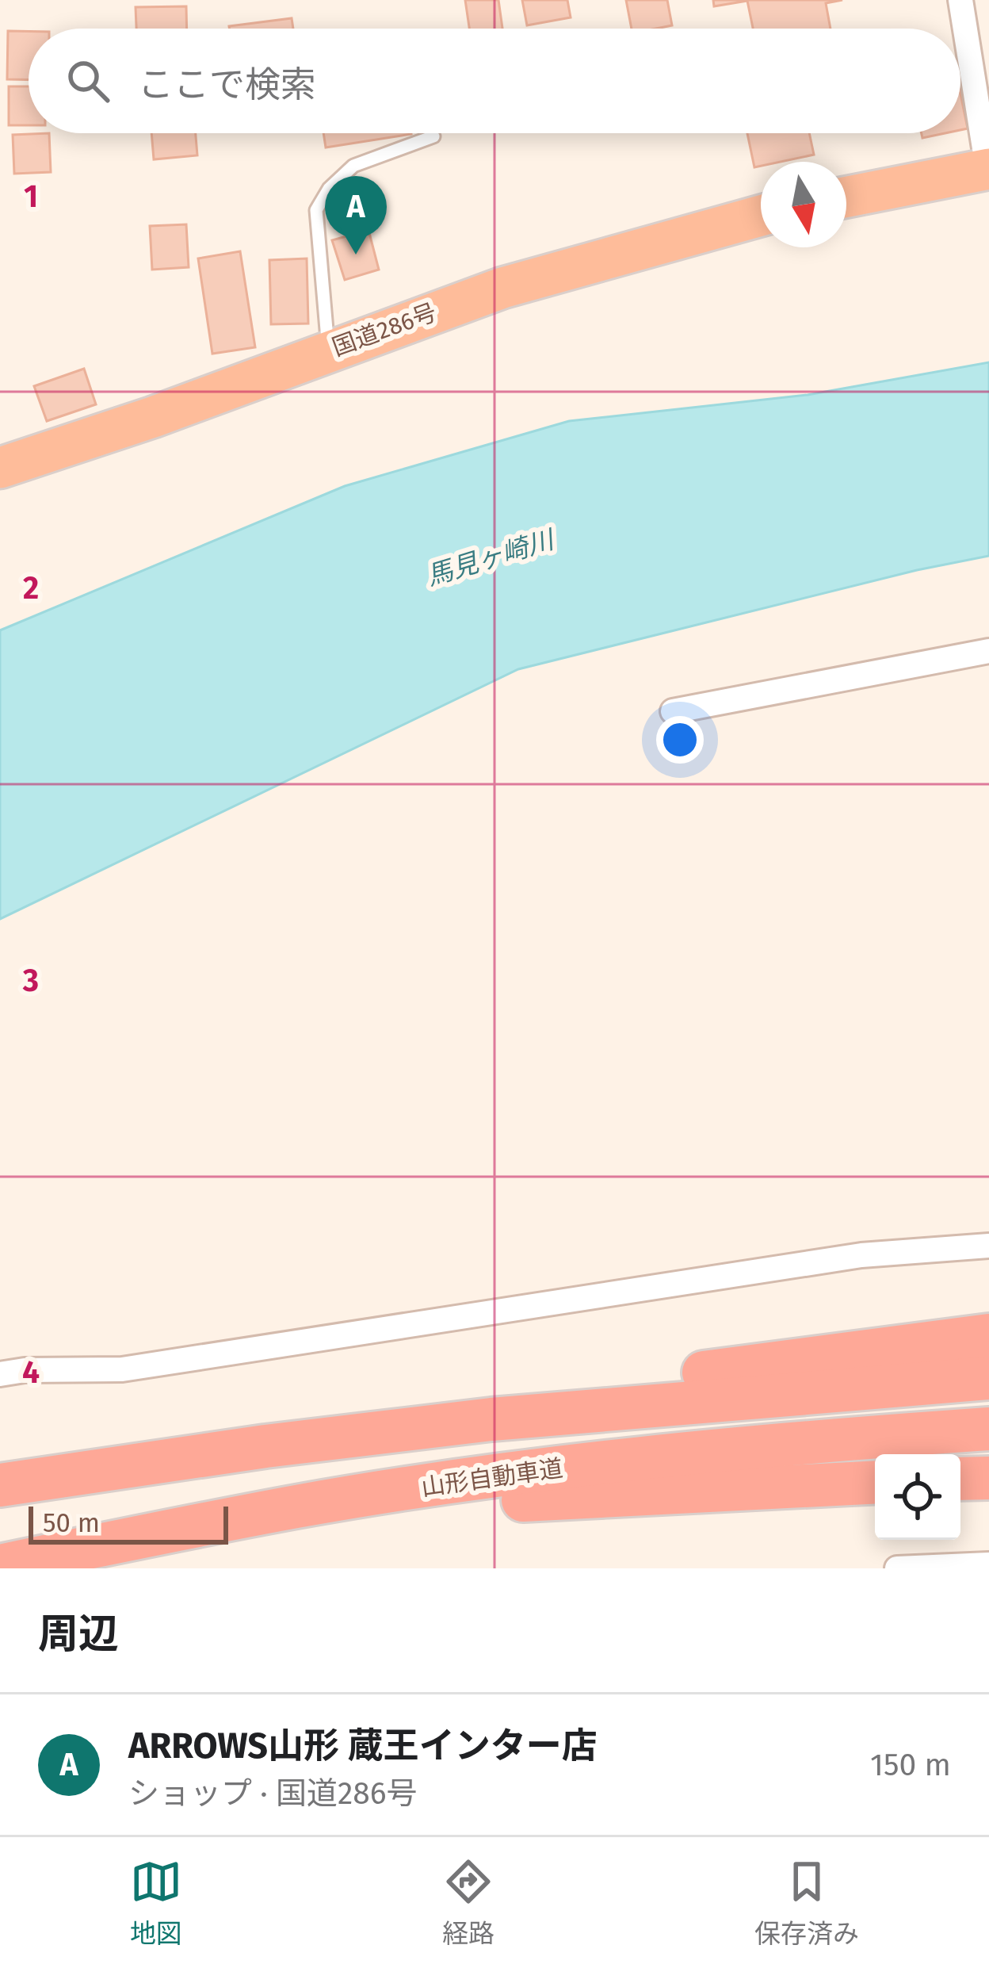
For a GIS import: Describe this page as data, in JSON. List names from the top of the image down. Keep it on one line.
{"streets":{"highway":["国道286号","山形自動車道"]},"water":["馬見ヶ崎川"],"scale_bar":"50 m","north":"bottom","page":{"search":"ここで検索","pins":"A","scale":"50 m","heading":"周辺","list":[{"mark":"A","name":"ARROWS山形 蔵王インター店","note":"ショップ · 国道286号","value":"150 m"}],"nav":["地図","経路","保存済み"]},"grid":{"rows":["1","2","3","4"]}}
